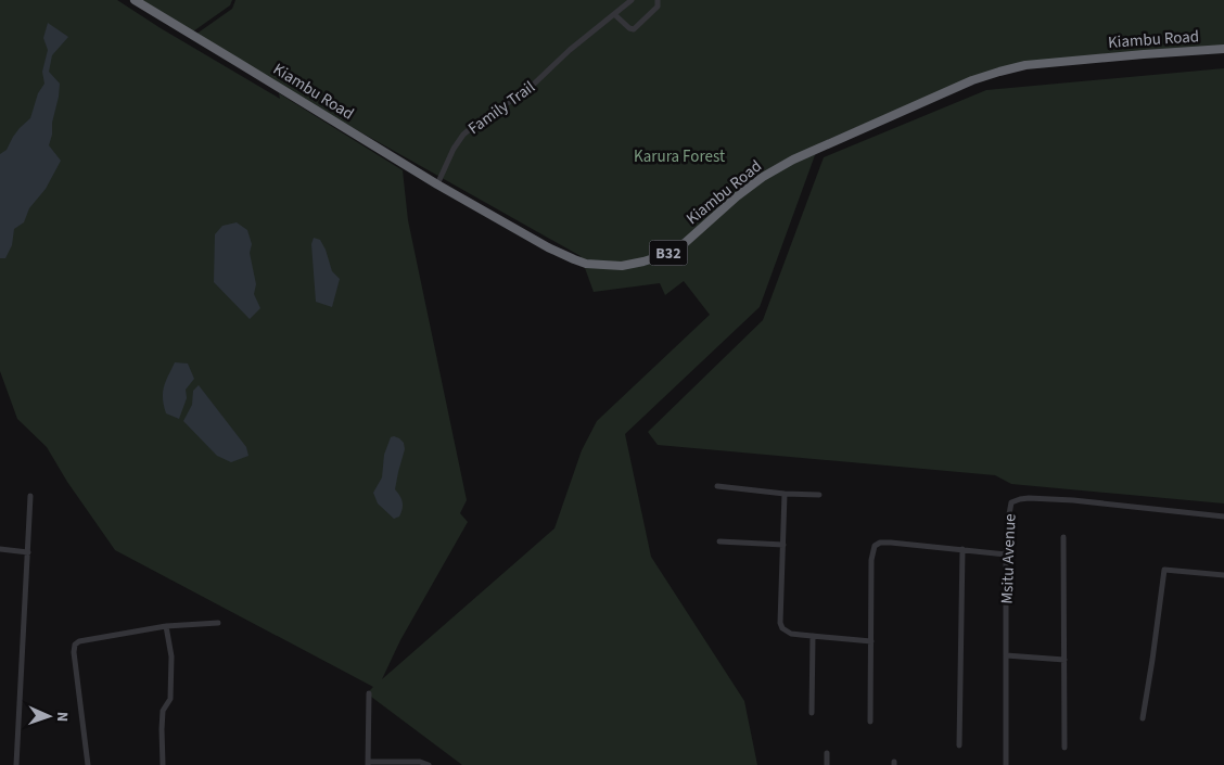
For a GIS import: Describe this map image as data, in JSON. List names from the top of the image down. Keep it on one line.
{"streets":{"highway":["Kiambu Road","B32"],"street":["Family Trail","Msitu Avenue"]},"crossings":[["Kiambu Road","Family Trail"]],"parks":["Karura Forest"],"north":"right"}
